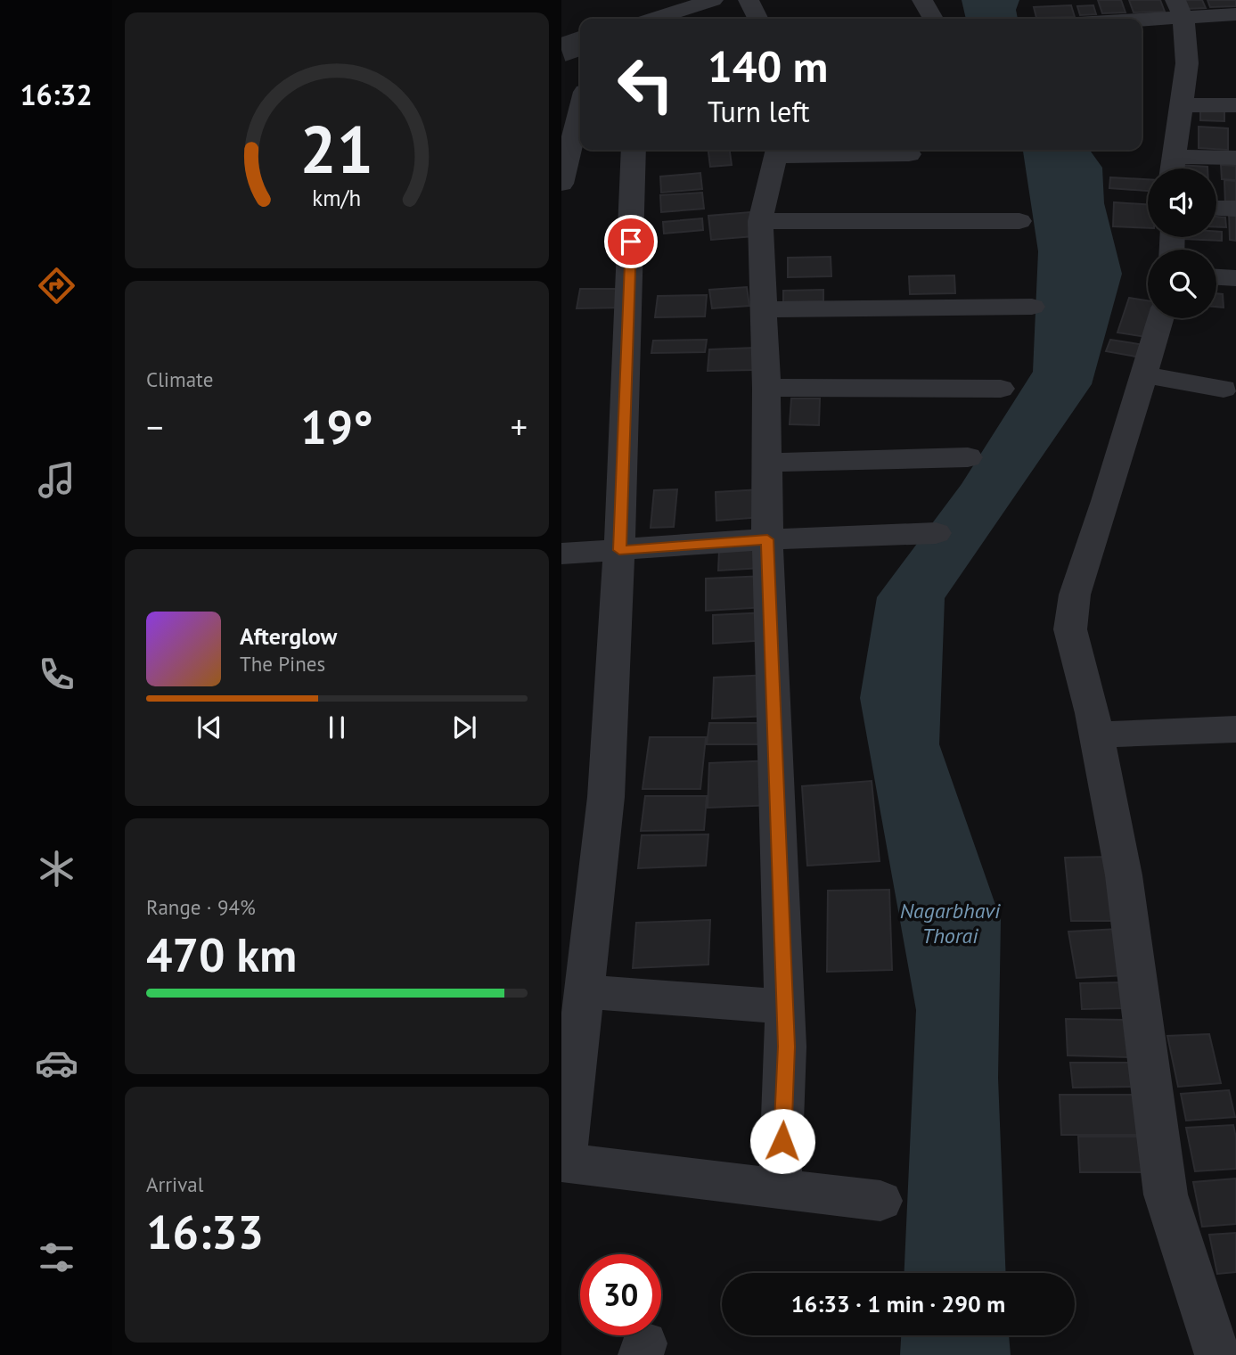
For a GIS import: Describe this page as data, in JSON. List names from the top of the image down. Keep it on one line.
{"water":["Nagarbhavi Thorai"],"page":{"tabs":"16:32","turn":["140 m","Turn left"],"tile":["Climate",["Range · 94%","470 km"],["Arrival","16:33"]],"heat":["−","19°","+"],"song":["Afterglow","The Pines"],"limit":"30","trip":"16:33 · 1 min · 290 m","gauge":["21","km/h"]}}
